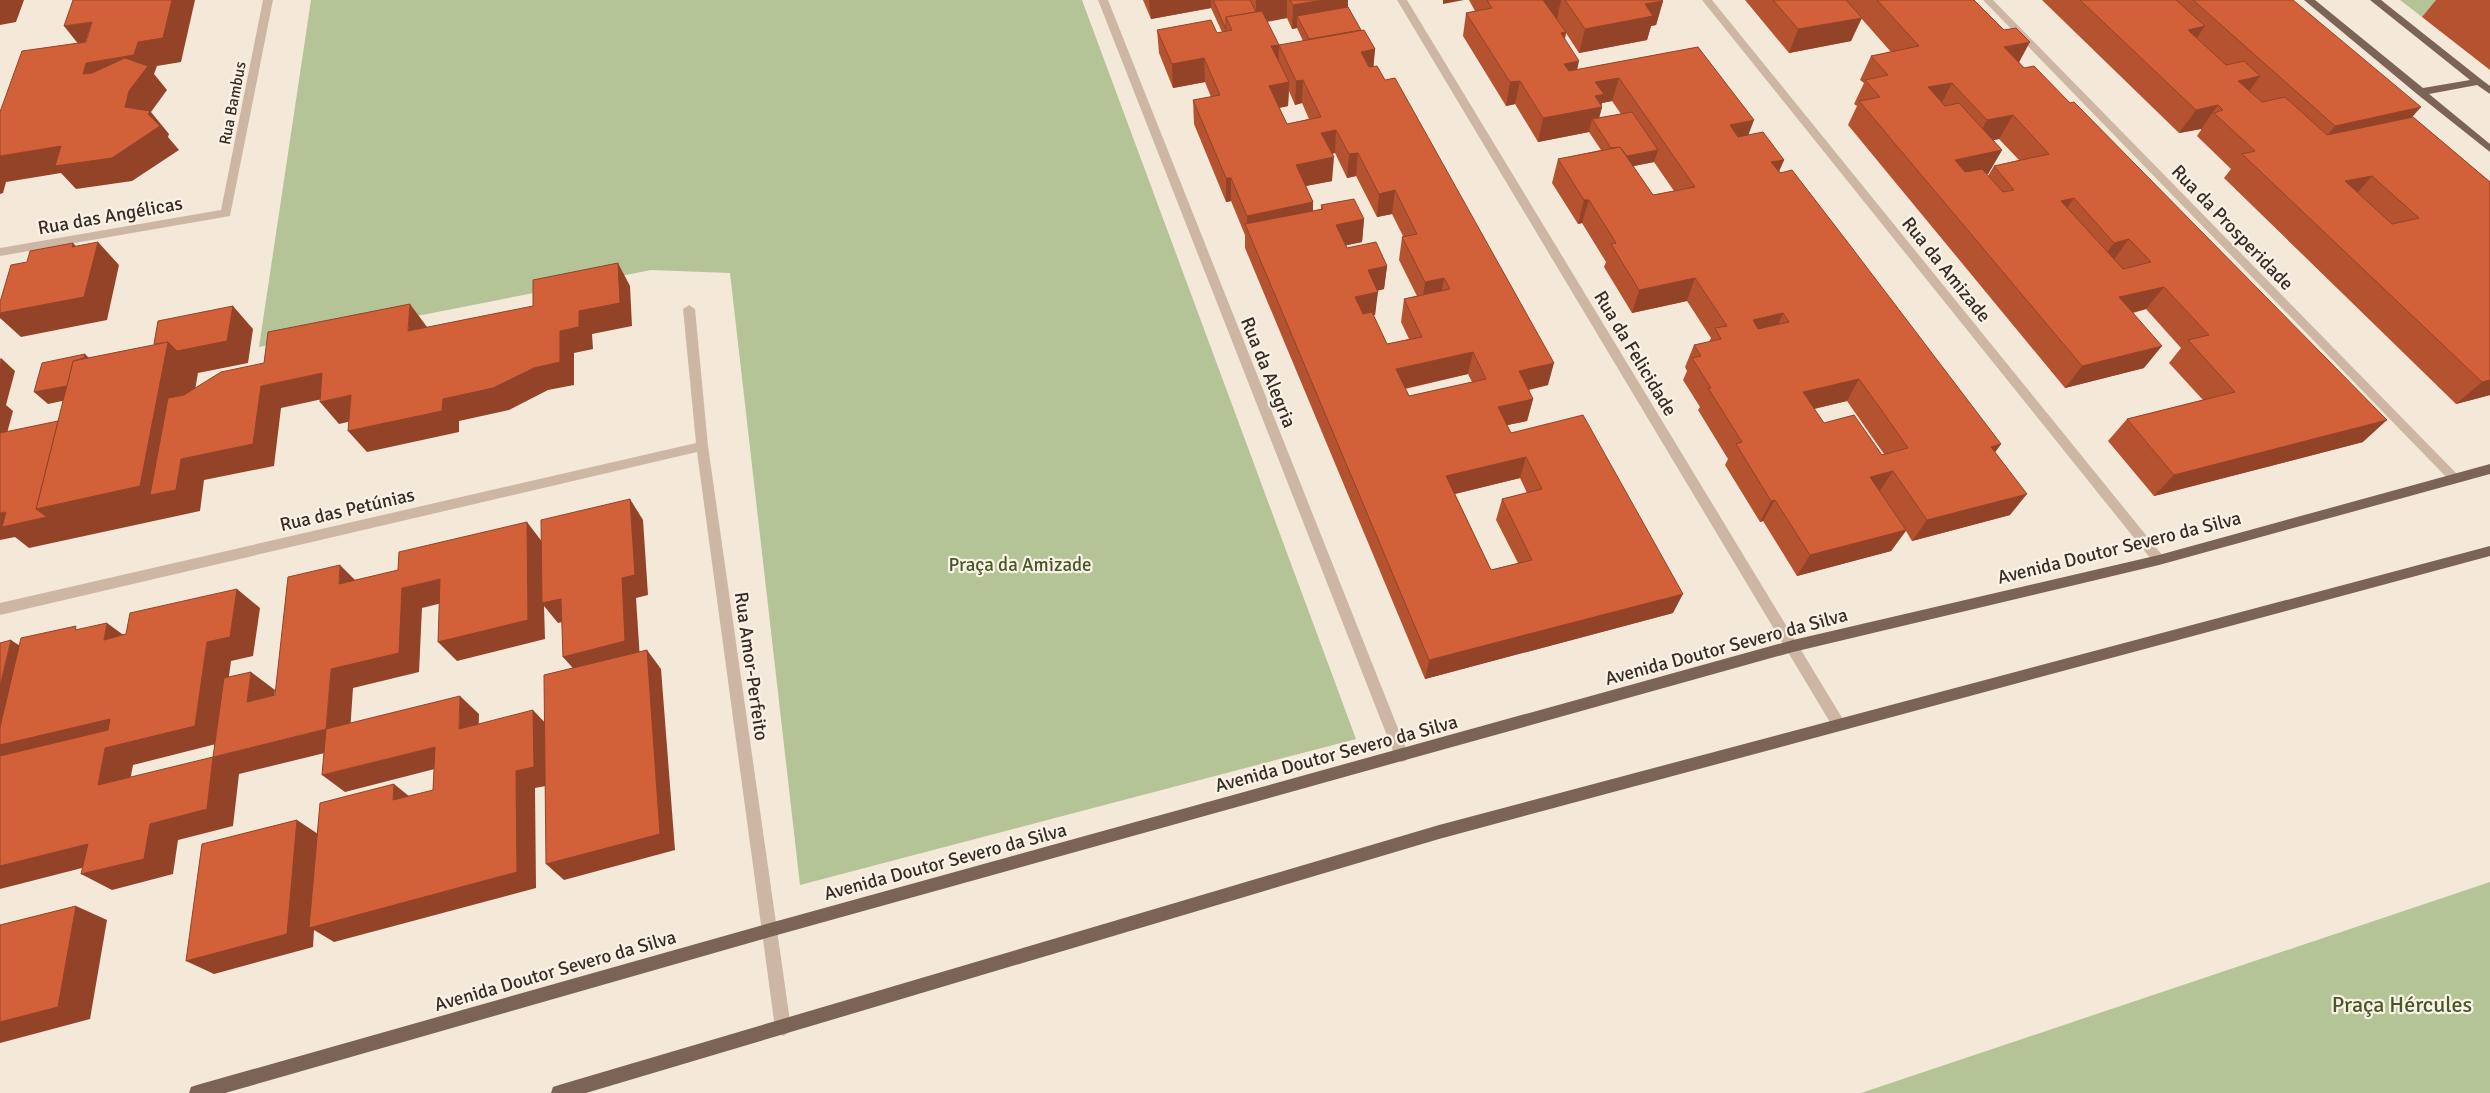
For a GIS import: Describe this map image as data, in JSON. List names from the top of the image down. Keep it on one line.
{"streets":{"main road":["Avenida Doutor Severo da Silva"],"street":["Rua Bambus","Rua das Angélicas","Rua da Prosperidade","Rua da Amizade","Rua da Felicidade","Rua da Alegria","Rua das Petúnias","Rua Amor-Perfeito"]},"crossings":[["Rua Bambus","Rua das Angélicas"],["Rua da Prosperidade","Avenida Doutor Severo da Silva"],["Rua da Amizade","Avenida Doutor Severo da Silva"],["Rua da Felicidade","Avenida Doutor Severo da Silva"],["Rua da Alegria","Avenida Doutor Severo da Silva"],["Rua das Petúnias","Rua Amor-Perfeito"],["Avenida Doutor Severo da Silva","Rua Amor-Perfeito"]],"parks":["Praça da Amizade","Praça Hércules"]}
